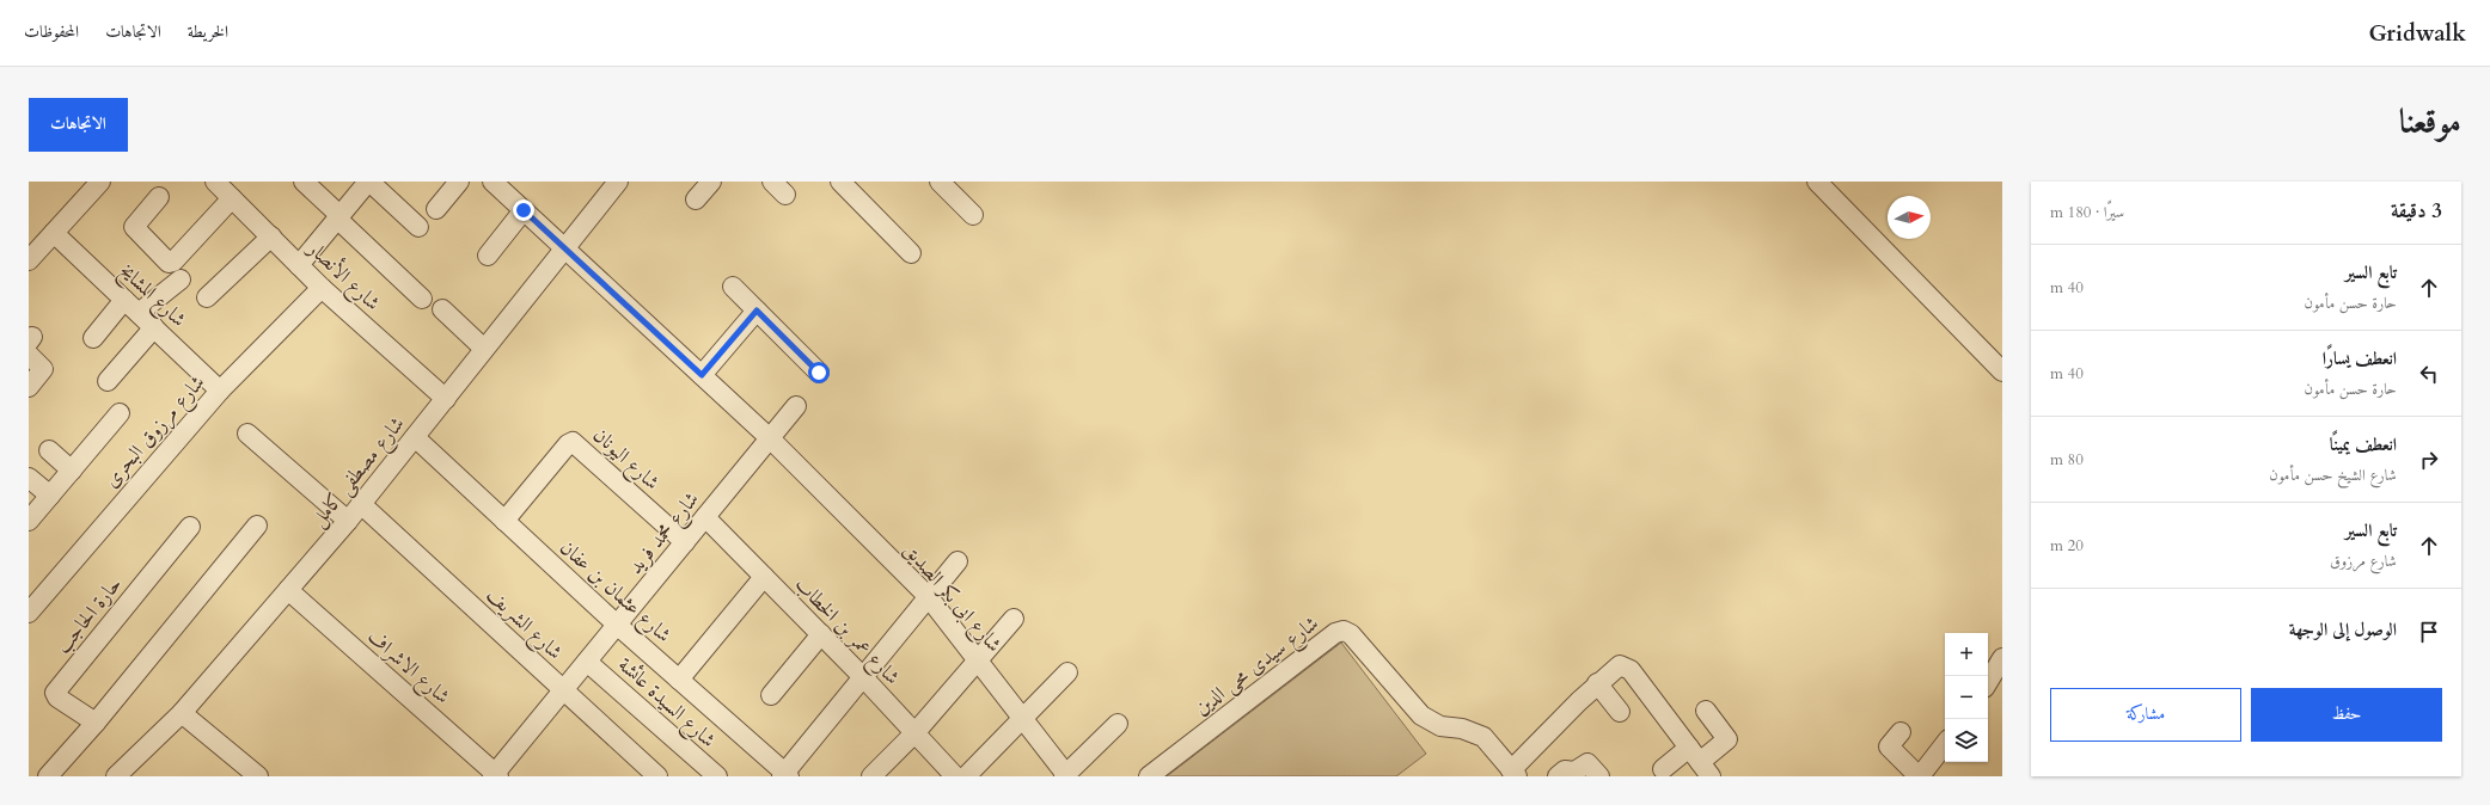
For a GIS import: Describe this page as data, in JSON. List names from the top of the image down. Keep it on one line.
{"streets":{"street":["شارع الأنصار","شارع المشايخ","شارع مرزوق البحرى","شارع اليونان","شارع مصطفى كامل","شارع محمد فريد","شارع عثمان بن عفان","شارع ابى بكر الصديق","حارة الحاجب","شارع الشريف","شارع عمر بن الخطاب","شارع سيدى محى الدين","شارع الاشراف","شارع السيدة عائشة"]},"crossings":[["شارع الأنصار","شارع مرزوق البحرى"],["شارع الأنصار","شارع مصطفى كامل"],["شارع المشايخ","شارع مرزوق البحرى"],["شارع اليونان","شارع محمد فريد"],["شارع اليونان","شارع عثمان بن عفان"],["شارع مصطفى كامل","شارع عثمان بن عفان"],["شارع مصطفى كامل","شارع ابى بكر الصديق"],["شارع مصطفى كامل","شارع الشريف"],["شارع مصطفى كامل","شارع الاشراف"],["شارع محمد فريد","شارع عثمان بن عفان"],["شارع محمد فريد","شارع ابى بكر الصديق"],["شارع محمد فريد","شارع الشريف"],["شارع محمد فريد","شارع عمر بن الخطاب"],["شارع محمد فريد","شارع الاشراف"],["شارع محمد فريد","شارع السيدة عائشة"]],"north":"right","page":{"header":"Gridwalk","nav":["الخريطة","الاتجاهات","المحفوظات"],"title":"موقعنا","buttons":["الاتجاهات",["حفظ","مشاركة"]],"heading":["3 دقيقة","سيرًا · 180 m"],"list":[["تابع السير","حارة حسن مأمون","40 m"],["انعطف يسارًا","حارة حسن مأمون","40 m"],["انعطف يمينًا","شارع الشيخ حسن مأمون","80 m"],["تابع السير","شارع مرزوق","20 m"],"الوصول إلى الوجهة"],"map_buttons":["+","−"]}}
